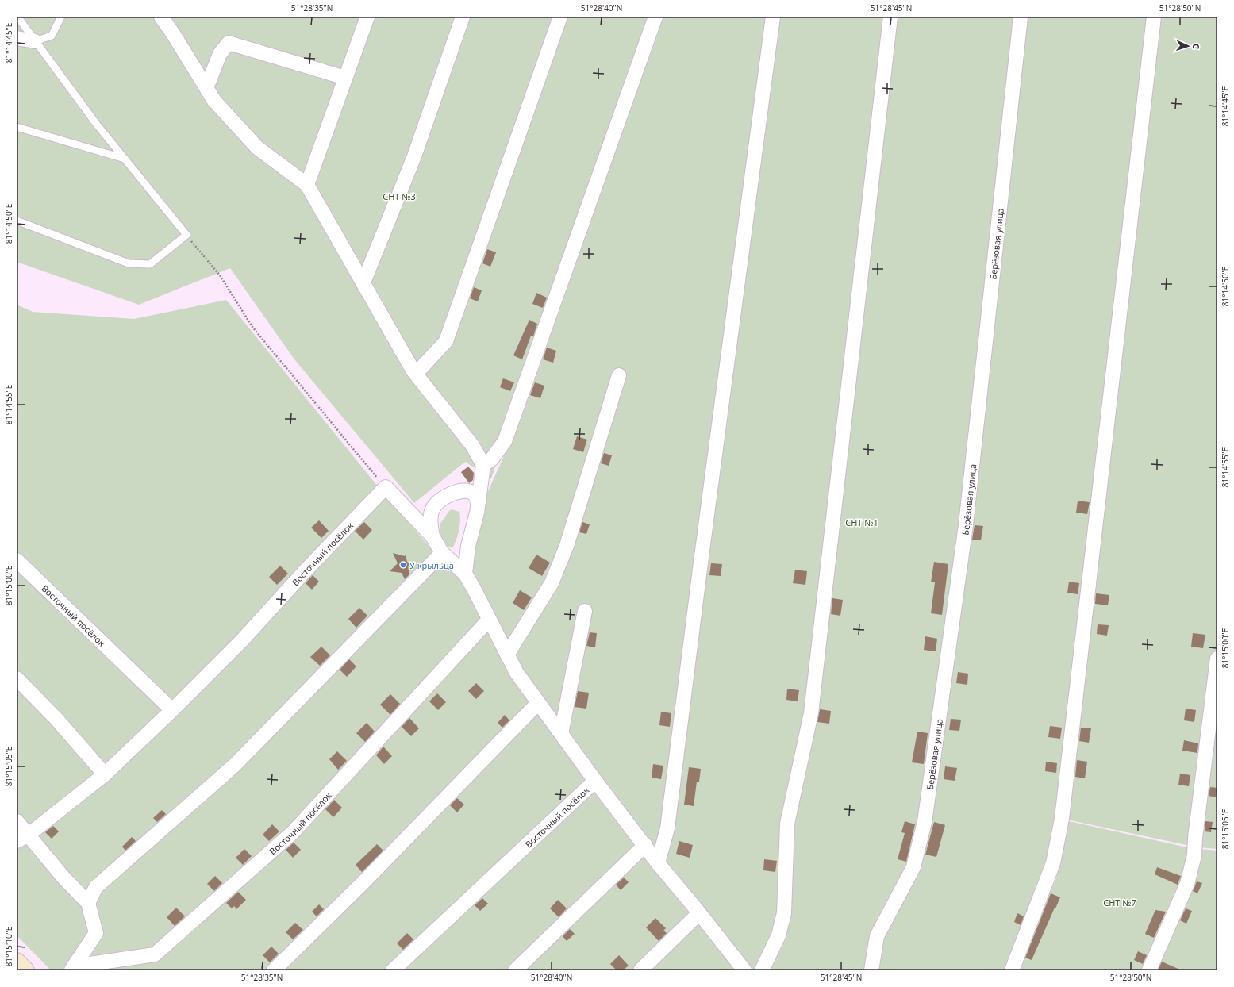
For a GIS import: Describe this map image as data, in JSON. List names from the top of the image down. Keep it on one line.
{"streets":{"street":["Берёзовая улица","Восточный посёлок"]},"parks":["СНТ №3","СНТ №1","СНТ №7"],"places":["У крыльца"],"north":"right","coordinates":["51°28'35\"N","51°28'40\"N","51°28'45\"N","51°28'50\"N","81°14'45\"E","81°14'50\"E","81°14'55\"E","81°15'00\"E","81°15'05\"E","81°15'10\"E"]}
